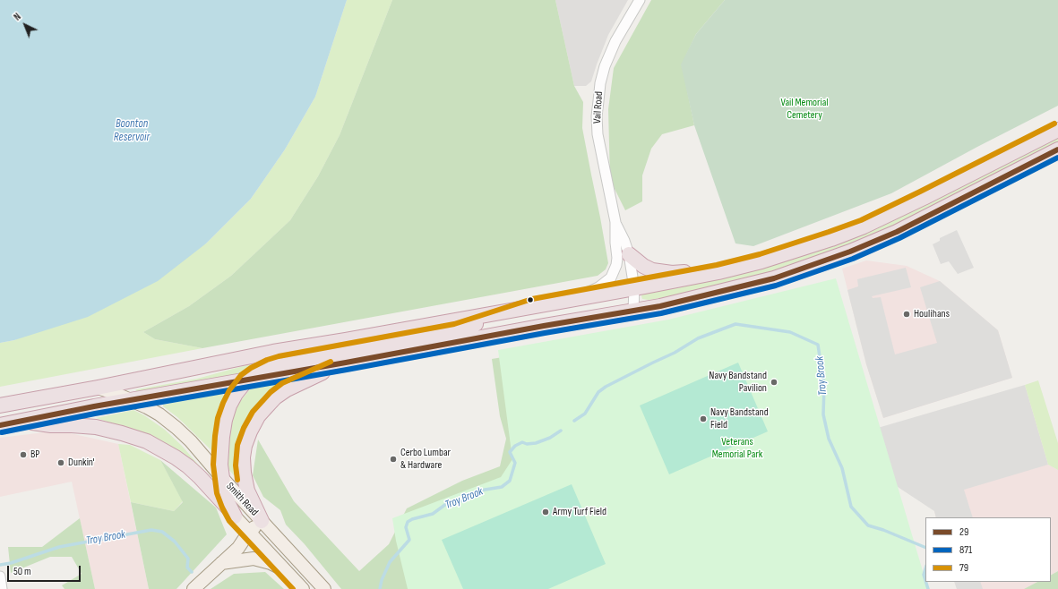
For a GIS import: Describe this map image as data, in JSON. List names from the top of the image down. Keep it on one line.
{"streets":{"main road":["Smith Road"],"street":["Vail Road"]},"water":["Boonton Reservoir","Troy Brook"],"parks":["Vail Memorial Cemetery","Veterans Memorial Park"],"places":["Houlihans","Navy Bandstand Pavilion","Navy Bandstand Field","BP","Cerbo Lumbar & Hardware","Dunkin'","Army Turf Field"],"lines":["transit line 79","transit line 29","transit line 871"],"legend":["29","871","79"],"scale_bar":"50 m","north":"top left"}
